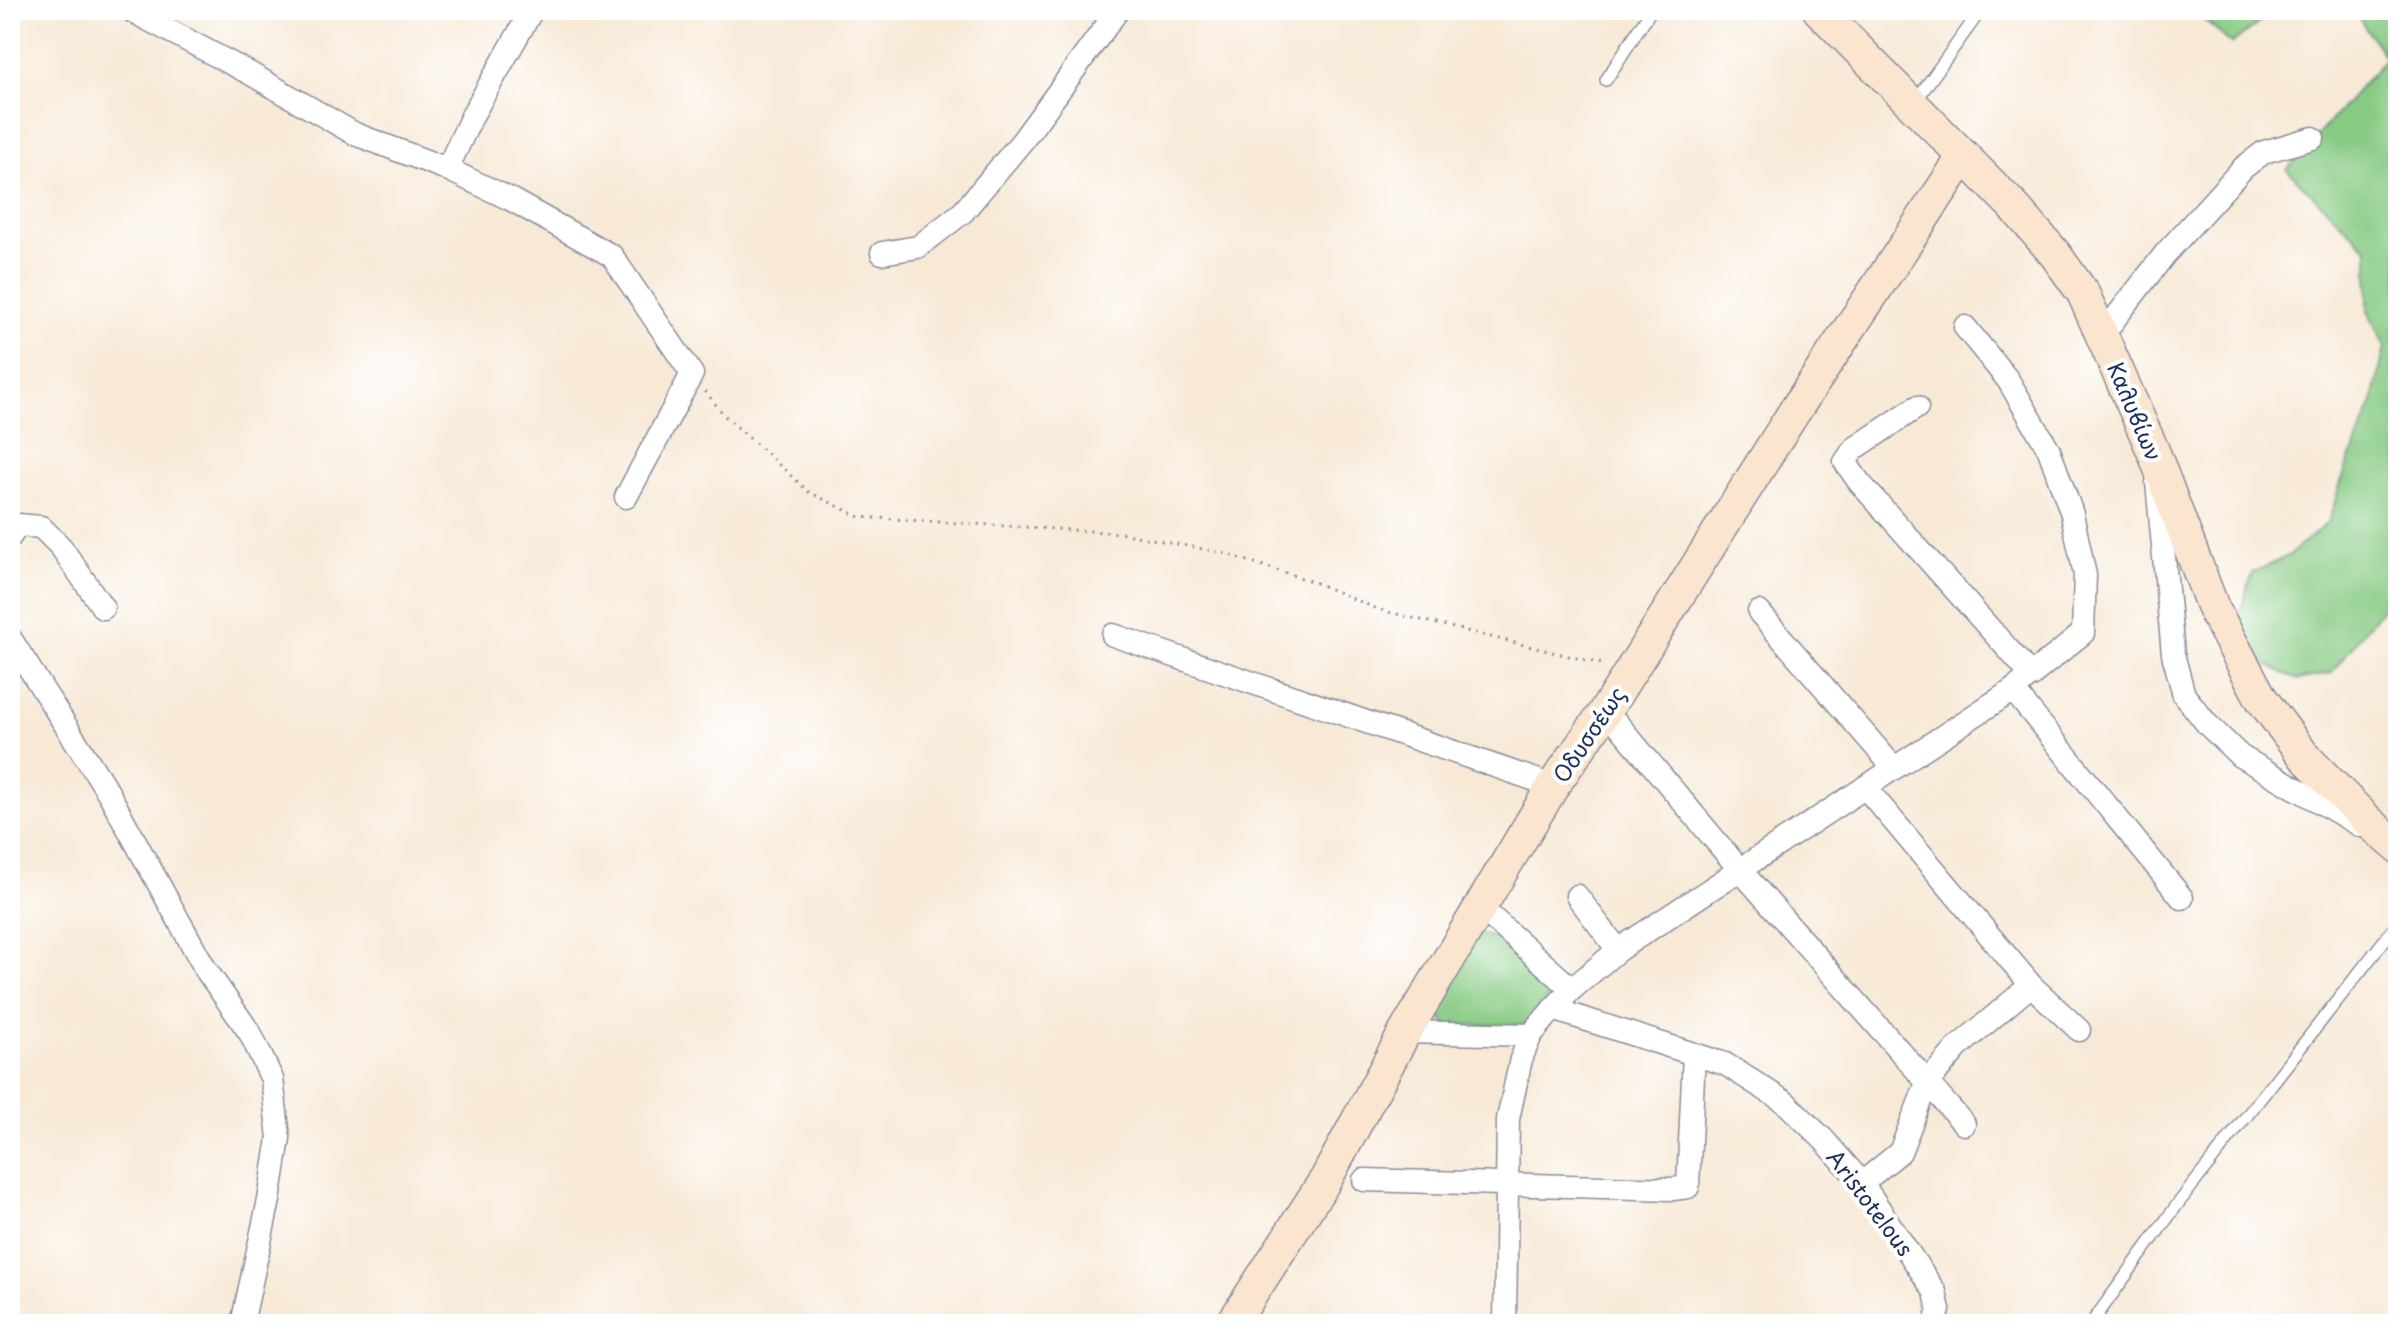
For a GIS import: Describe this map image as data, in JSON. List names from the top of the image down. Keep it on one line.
{"streets":{"street":["Καλυβίων","Οδυσσέως","Aristotelous"]},"crossings":[["Καλυβίων","Οδυσσέως"]]}
